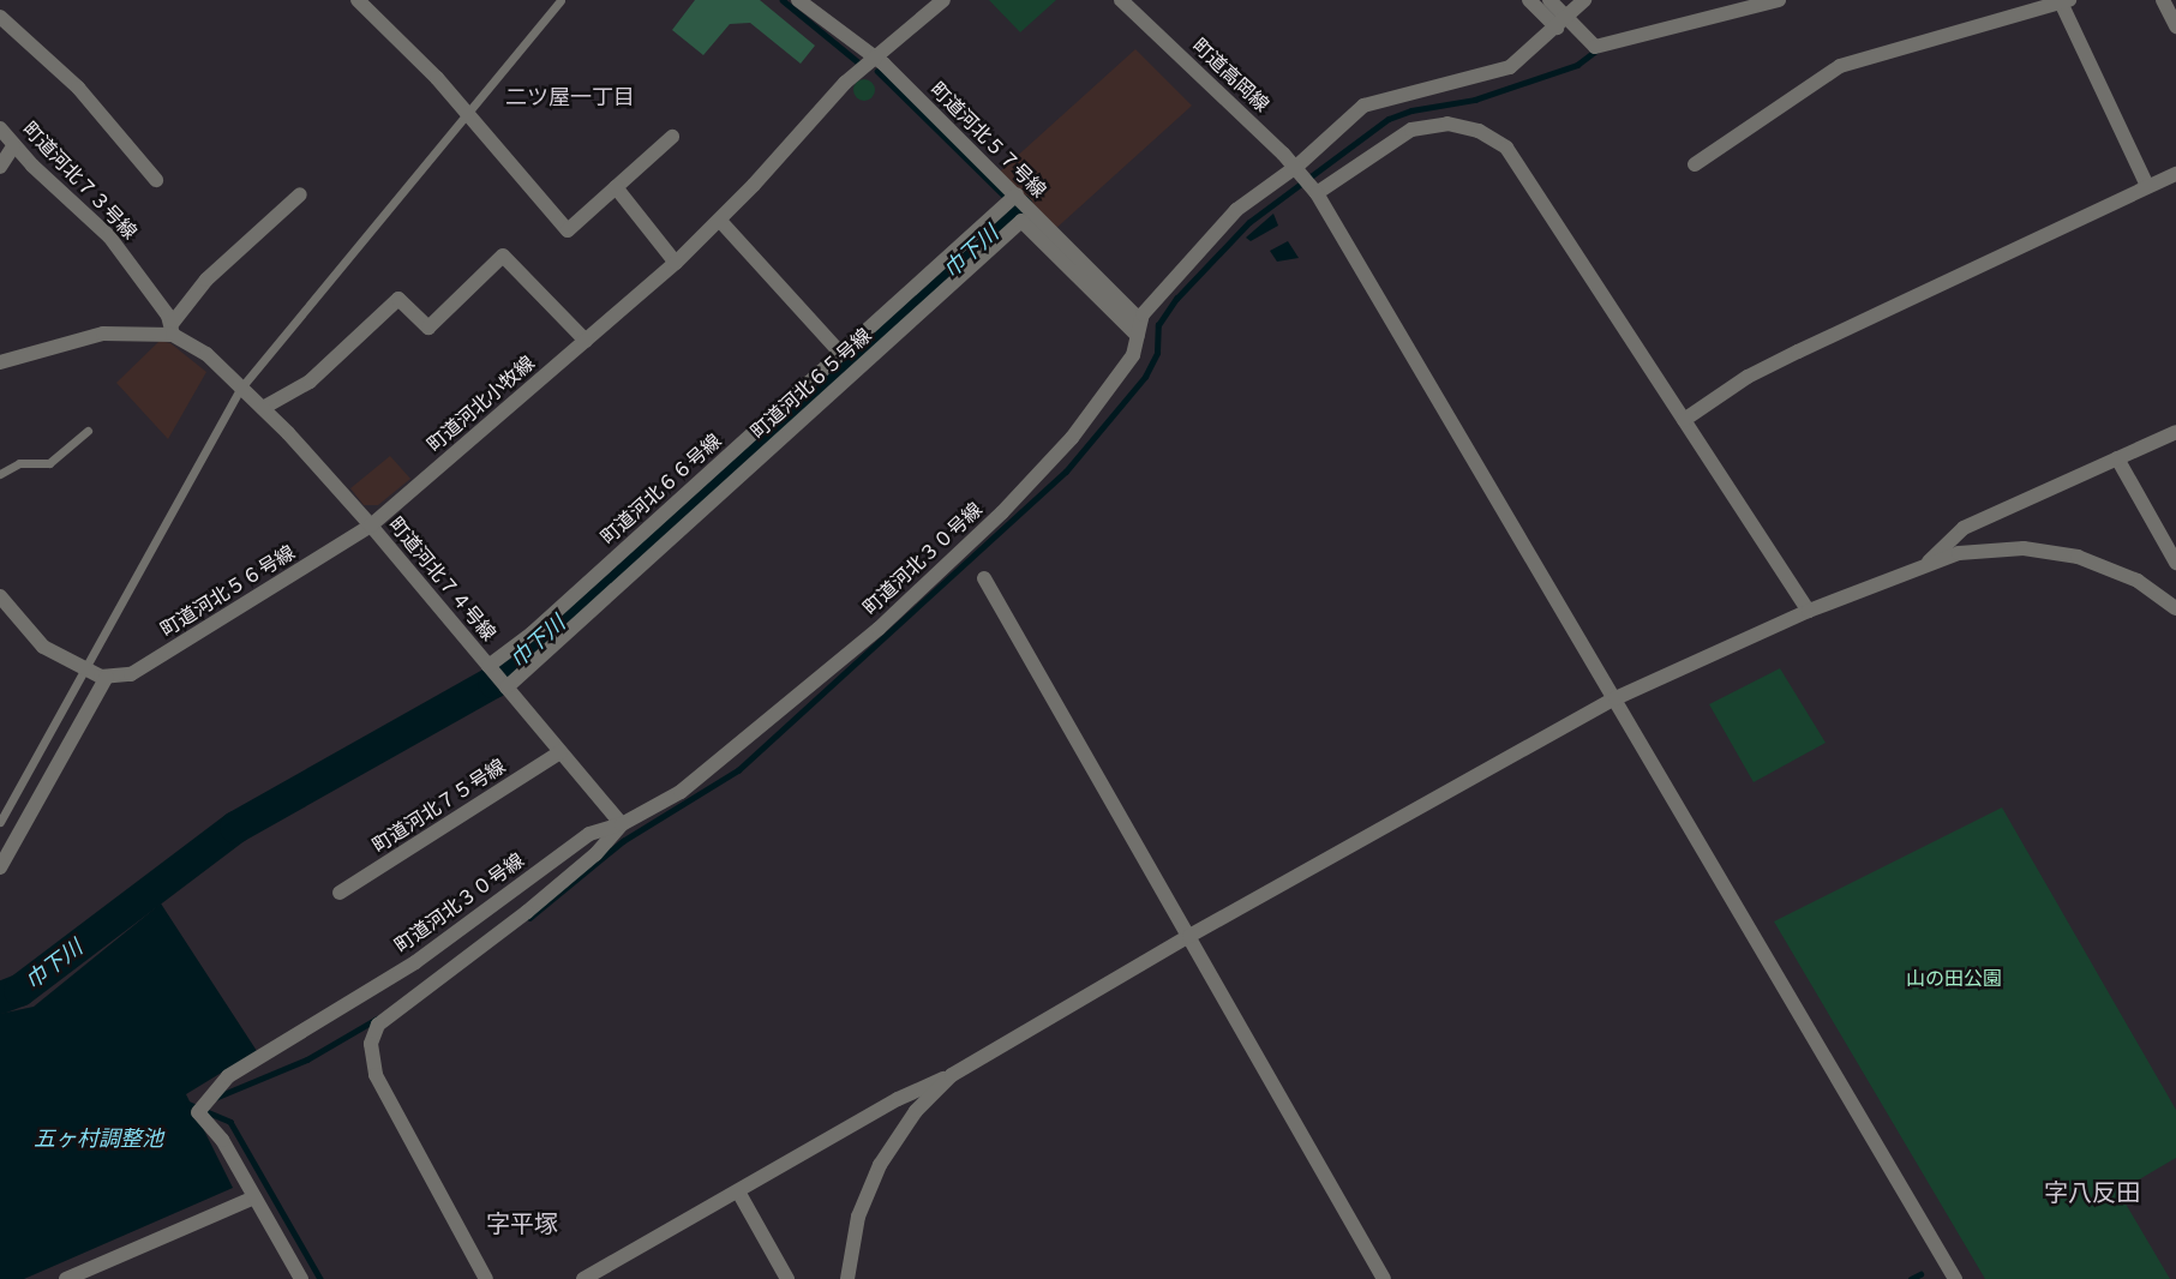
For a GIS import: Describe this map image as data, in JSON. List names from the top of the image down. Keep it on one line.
{"streets":{"street":["町道高岡線","町道河北５７号線","町道河北７３号線","町道河北６５号線","町道河北小牧線","町道河北６６号線","町道河北３０号線","町道河北７４号線","町道河北５６号線","町道河北７５号線"]},"crossings":[["町道河北５７号線","町道河北小牧線"],["町道河北５７号線","町道河北６６号線"],["町道河北５７号線","町道河北３０号線"],["町道河北６５号線","町道河北３０号線"],["町道河北６５号線","町道河北７４号線"],["町道河北小牧線","町道河北７４号線"],["町道河北小牧線","町道河北５６号線"],["町道河北６６号線","町道河北７４号線"],["町道河北３０号線","町道河北７４号線"],["町道河北７４号線","町道河北５６号線"],["町道河北７４号線","町道河北７５号線"]],"districts":["二ツ屋一丁目","字八反田","字平塚"],"water":["巾下川","五ヶ村調整池"],"parks":["山の田公園"]}
